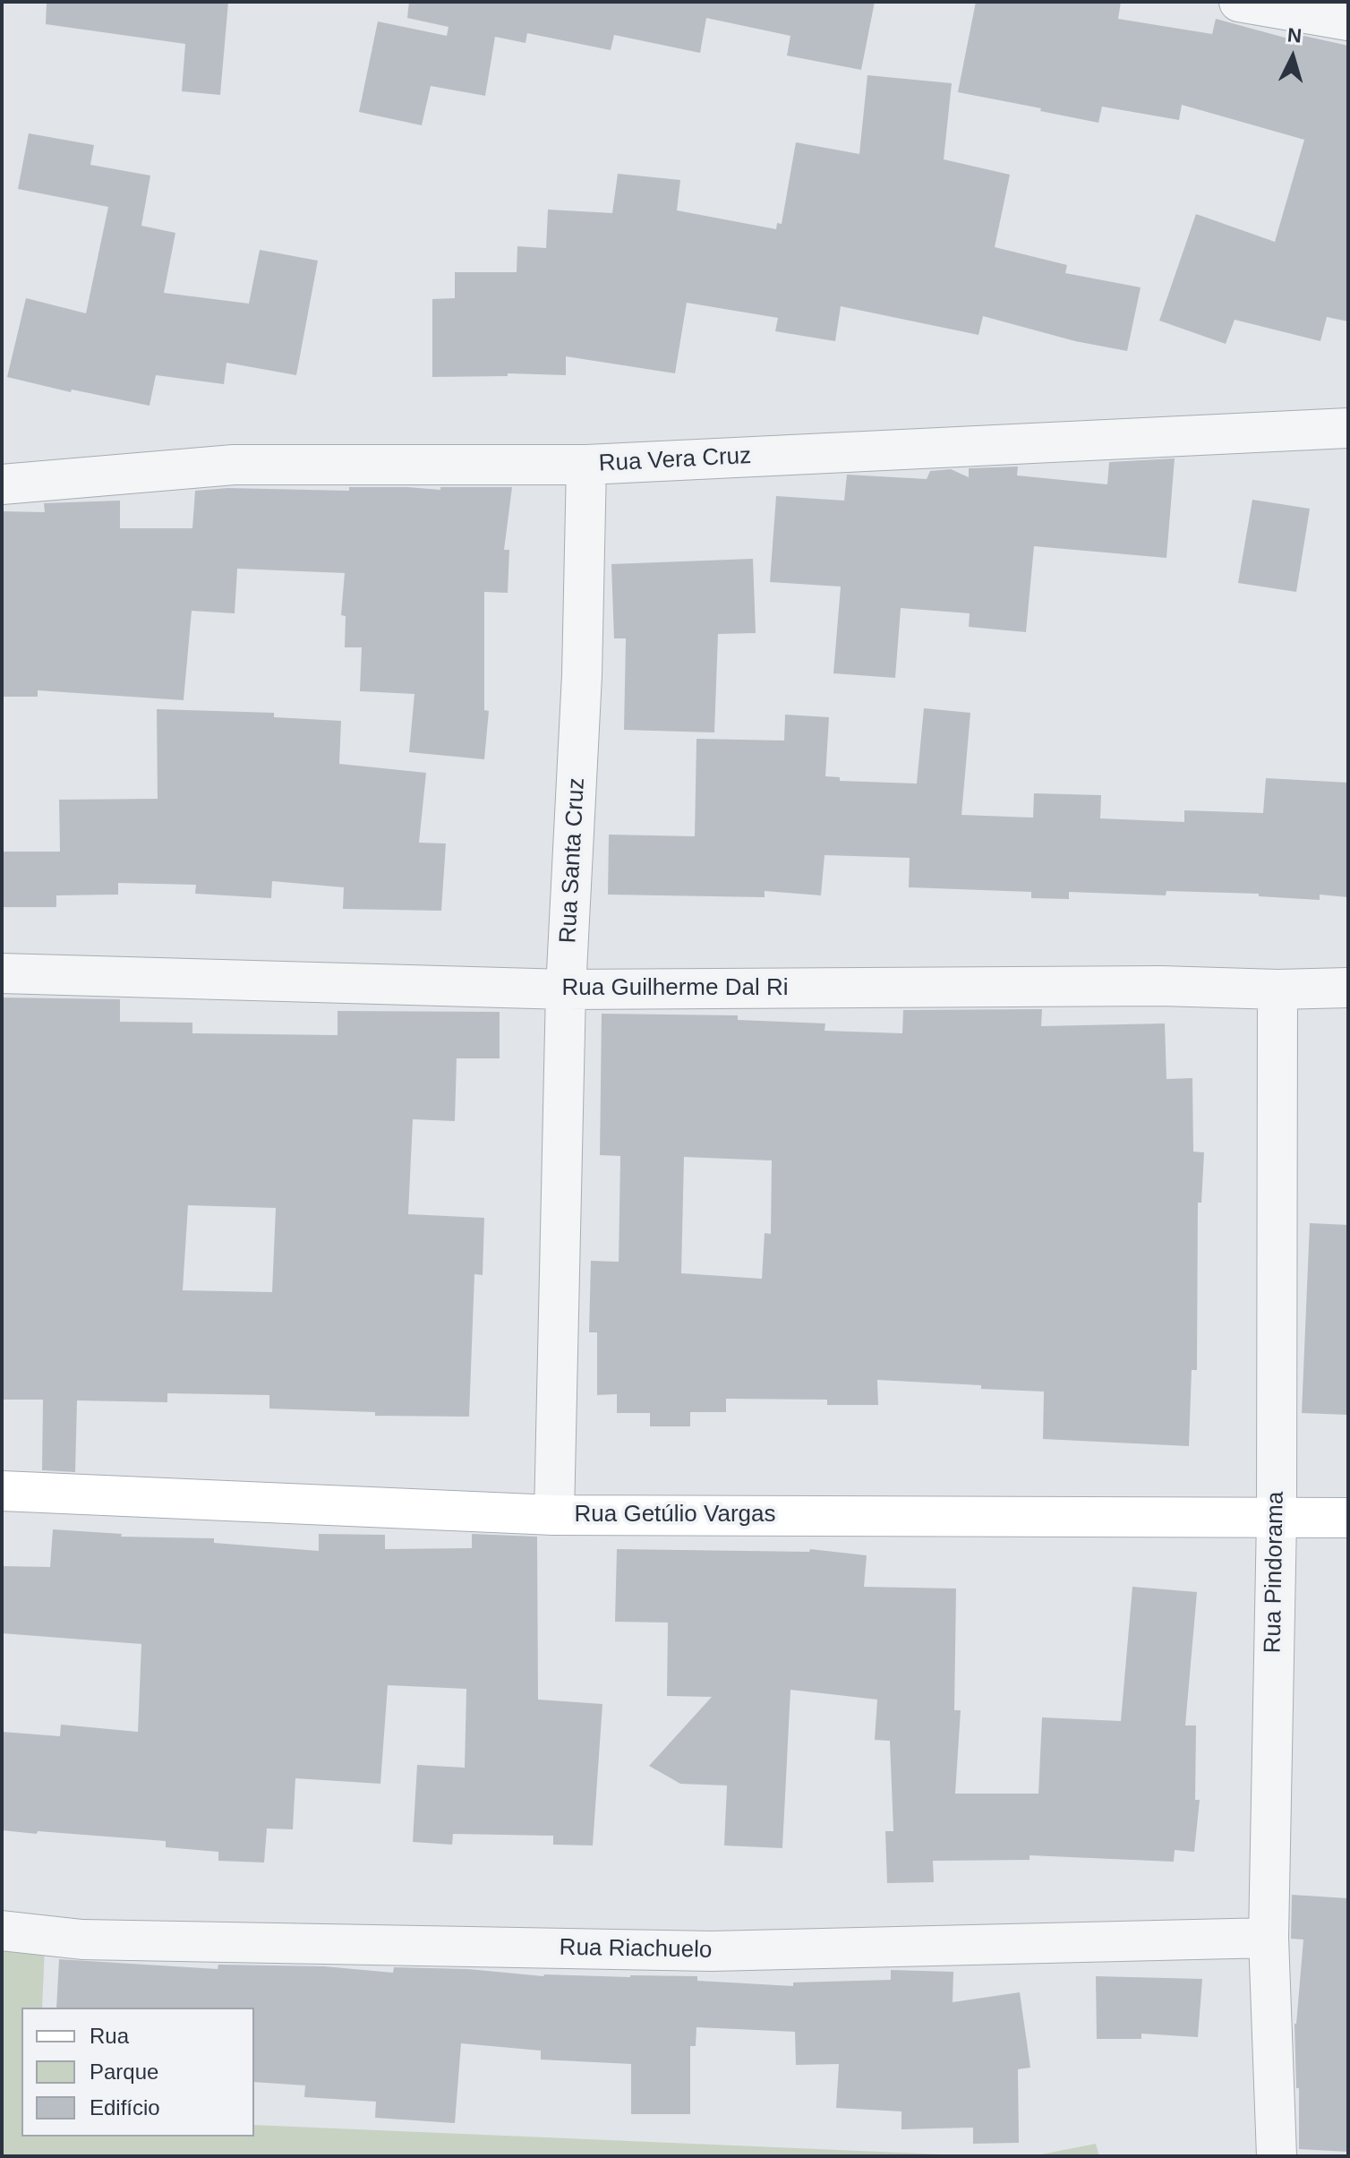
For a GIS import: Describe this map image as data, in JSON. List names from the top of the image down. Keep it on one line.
{"streets":{"street":["Rua Vera Cruz","Rua Santa Cruz","Rua Guilherme Dal Ri","Rua Getúlio Vargas","Rua Pindorama","Rua Riachuelo"]},"crossings":[["Rua Vera Cruz","Rua Santa Cruz"],["Rua Santa Cruz","Rua Guilherme Dal Ri"],["Rua Santa Cruz","Rua Getúlio Vargas"],["Rua Guilherme Dal Ri","Rua Pindorama"],["Rua Getúlio Vargas","Rua Pindorama"],["Rua Pindorama","Rua Riachuelo"]],"legend":["Rua","Parque","Edifício"],"north":"top"}
